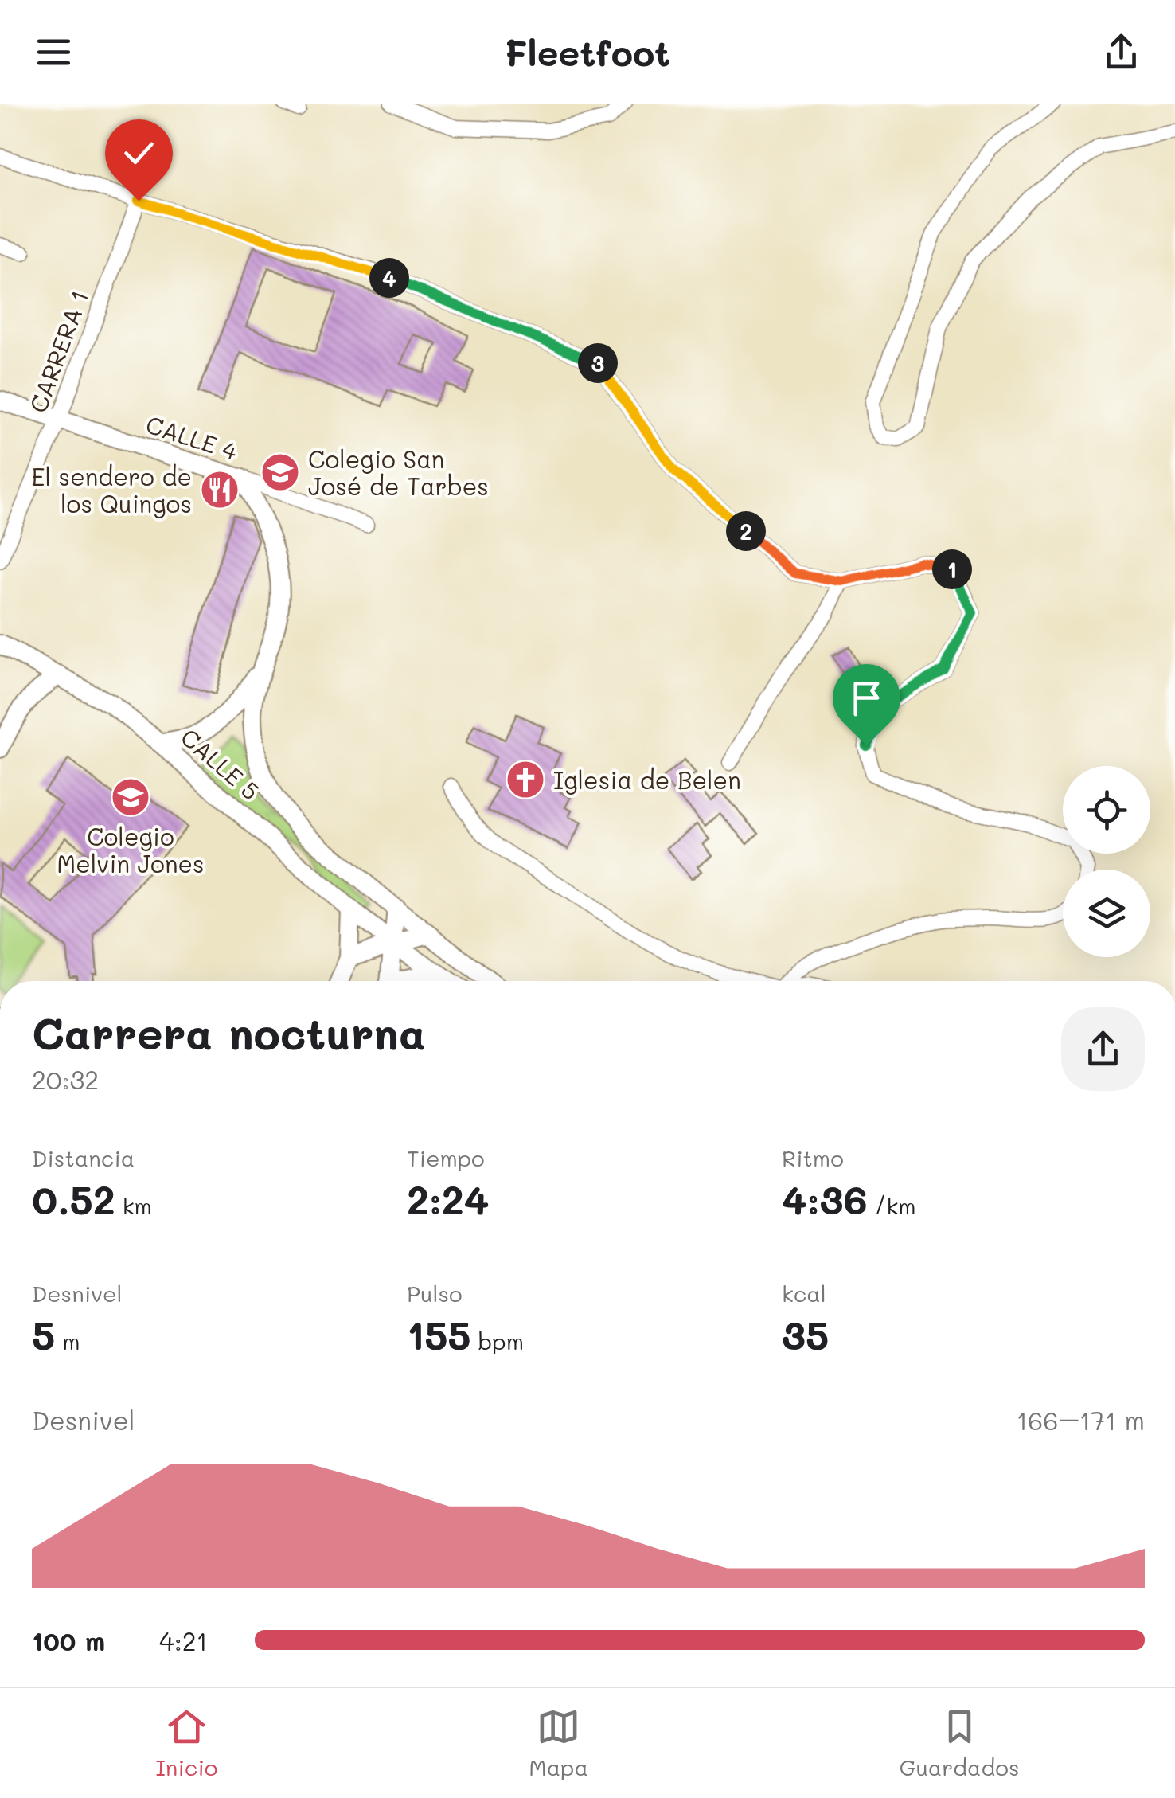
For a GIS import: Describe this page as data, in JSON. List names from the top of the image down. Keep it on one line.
{"streets":{"main road":["CALLE 4","CALLE 5"],"street":["CARRERA 1"]},"crossings":[["CARRERA 1","CALLE 4"]],"places":{"school or university":["Colegio San José de Tarbes","Colegio Melvin Jones"],"restaurant":["El sendero de los Quingos"],"church":["Iglesia de Belen"]},"page":{"header":"Fleetfoot","pins":["4","3","2","1"],"heading":["Carrera nocturna","20:32"],"stats":[["Distancia","0.52 km"],["Tiempo","2:24"],["Ritmo","4:36 /km"],["Desnivel","5 m"],["Pulso","155 bpm"],["kcal","35"]],"chart":["Desnivel","166–171 m"],"list":[{"name":"100 m","note":"4:21"}],"tabs":["Inicio","Mapa","Guardados"]}}
